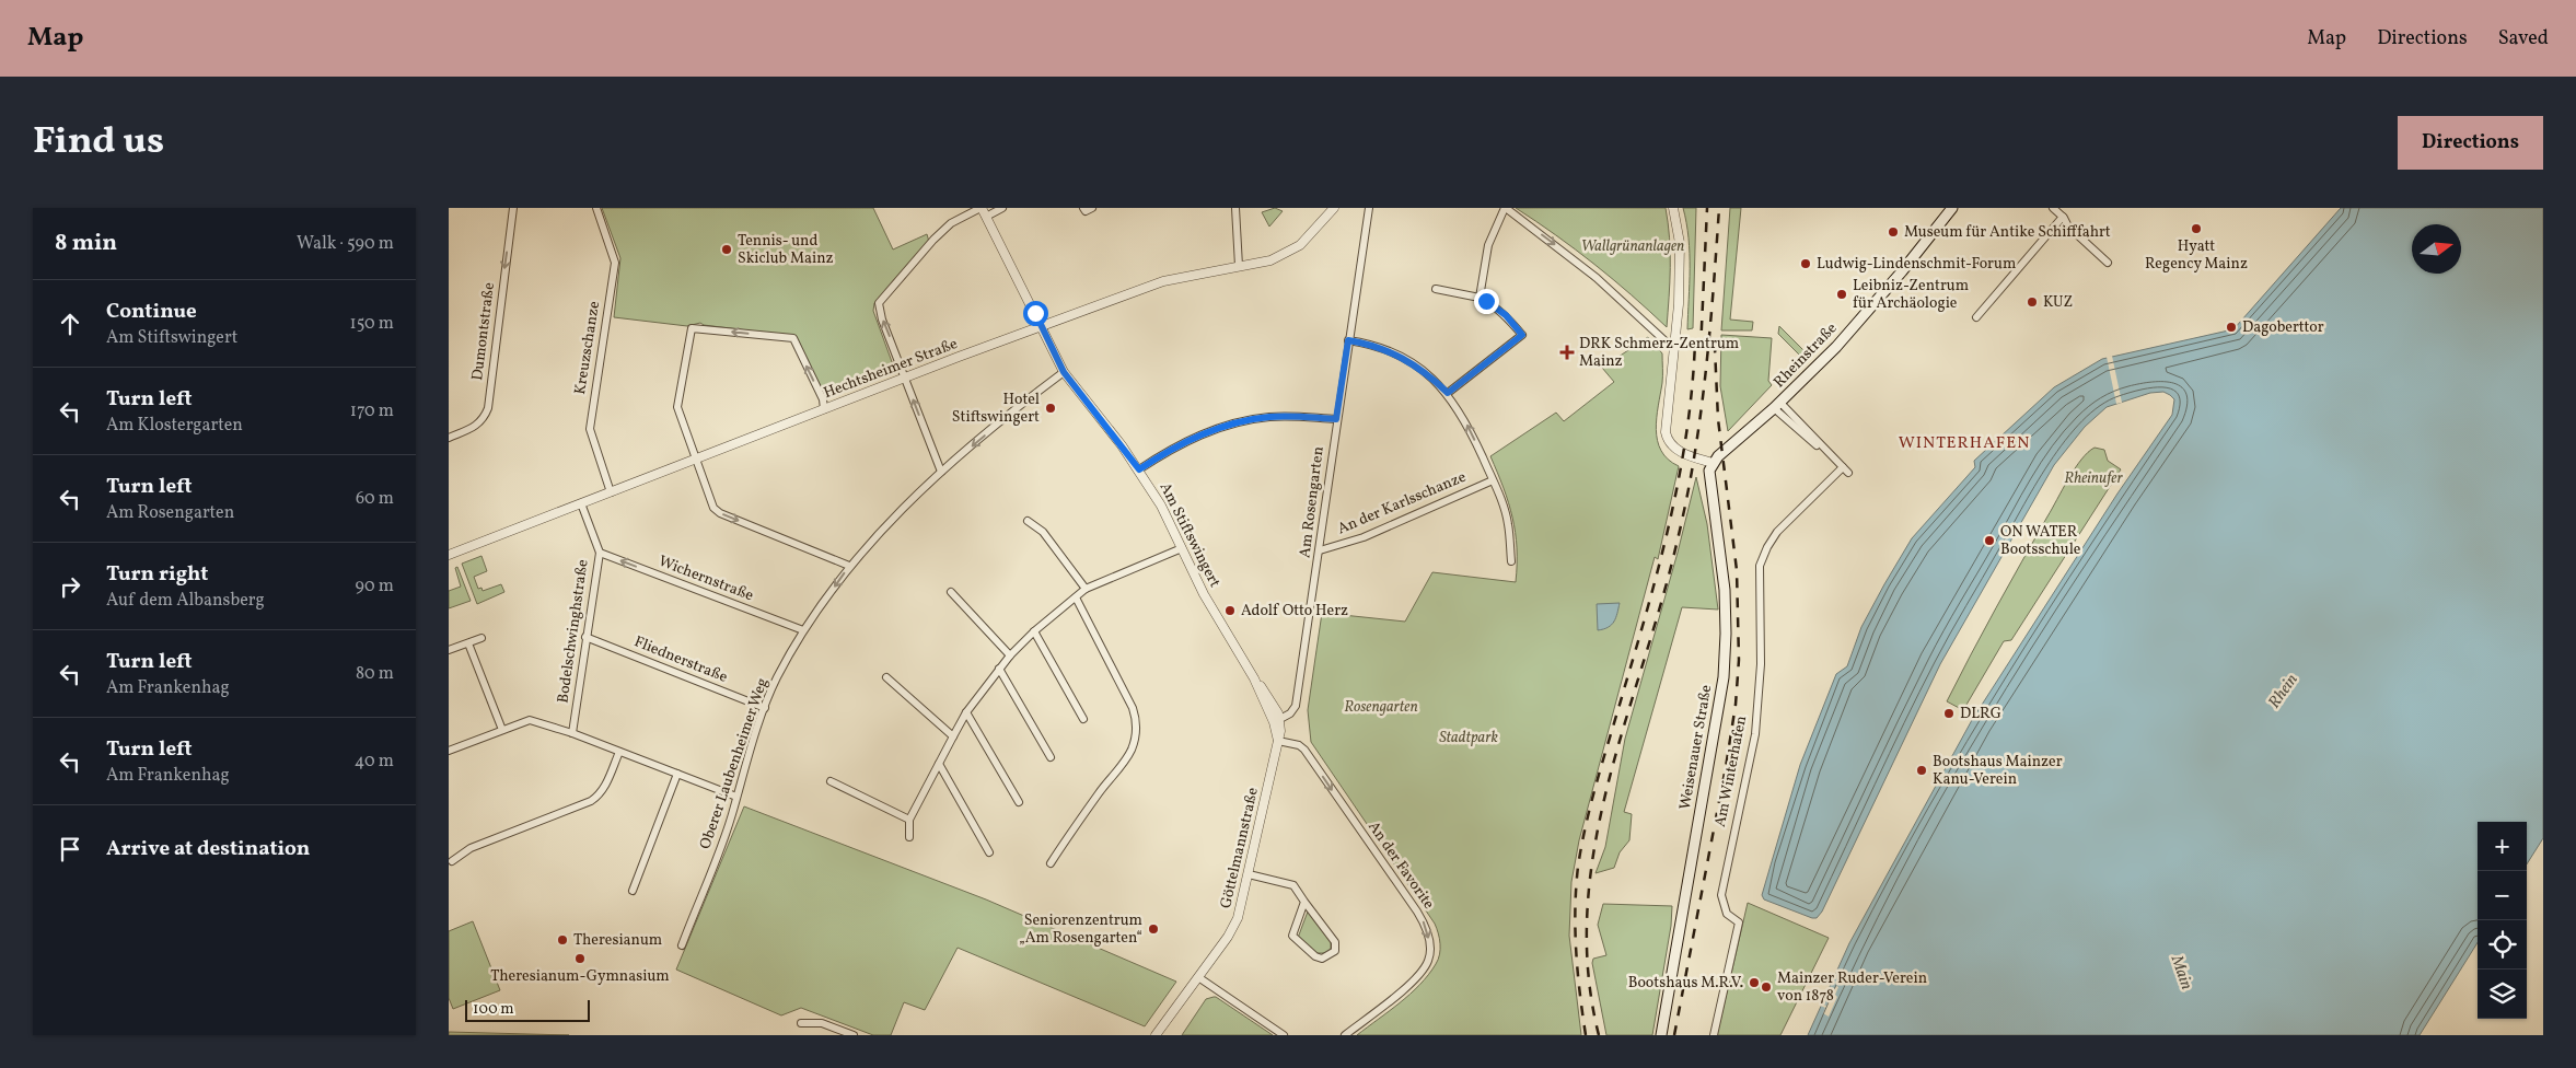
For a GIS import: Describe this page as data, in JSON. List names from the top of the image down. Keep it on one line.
{"streets":{"main road":["Rheinstraße","Weisenauer Straße"],"street":["Dumontstraße","Kreuzschanze","Hechtsheimer Straße","Am Rosengarten","An der Karlsschanze","Am Stiftswingert","Wichernstraße","Bodelschwinghstraße","Fliednerstraße","Oberer Laubenheimer Weg","Am Winterhafen","Göttelmannstraße","An der Favorite"]},"crossings":[["Kreuzschanze","Hechtsheimer Straße"],["Rheinstraße","Weisenauer Straße"],["Hechtsheimer Straße","Am Stiftswingert"],["Hechtsheimer Straße","Bodelschwinghstraße"],["Am Rosengarten","An der Karlsschanze"],["Am Rosengarten","Am Stiftswingert"],["Am Rosengarten","Göttelmannstraße"],["Am Stiftswingert","Oberer Laubenheimer Weg"],["Am Stiftswingert","Göttelmannstraße"],["Wichernstraße","Bodelschwinghstraße"],["Wichernstraße","Oberer Laubenheimer Weg"],["Bodelschwinghstraße","Fliednerstraße"],["Fliednerstraße","Oberer Laubenheimer Weg"],["Göttelmannstraße","An der Favorite"]],"one_way":["Dumontstraße","Wichernstraße"],"districts":["WINTERHAFEN"],"water":["Rhein","Main"],"parks":["Wallgrünanlagen","Rheinufer","Rosengarten","Stadtpark"],"places":{"other":["Hyatt Regency Mainz","Museum für Antike Schifffahrt","Tennis- und Skiclub Mainz","Ludwig-Lindenschmit-Forum","Leibniz-Zentrum für Archäologie","KUZ","Dagoberttor","Hotel Stiftswingert","ON WATER Bootsschule","Adolf Otto Herz","DLRG","Bootshaus Mainzer Kanu-Verein","Seniorenzentrum „Am Rosengarten“","Theresianum","Theresianum-Gymnasium","Bootshaus M.R.V.","Mainzer Ruder-Verein von 1878"],"health":["DRK Schmerz-Zentrum Mainz"]},"scale_bar":"100 m","north":"right","page":{"header":"Map","nav":["Map","Directions","Saved"],"title":"Find us","buttons":"Directions","heading":["8 min","Walk · 590 m"],"list":[["Continue","Am Stiftswingert","150 m"],["Turn left","Am Klostergarten","170 m"],["Turn left","Am Rosengarten","60 m"],["Turn right","Auf dem Albansberg","90 m"],["Turn left","Am Frankenhag","80 m"],["Turn left","Am Frankenhag","40 m"],"Arrive at destination"],"map_buttons":["+","−"],"scale":"100 m"}}
